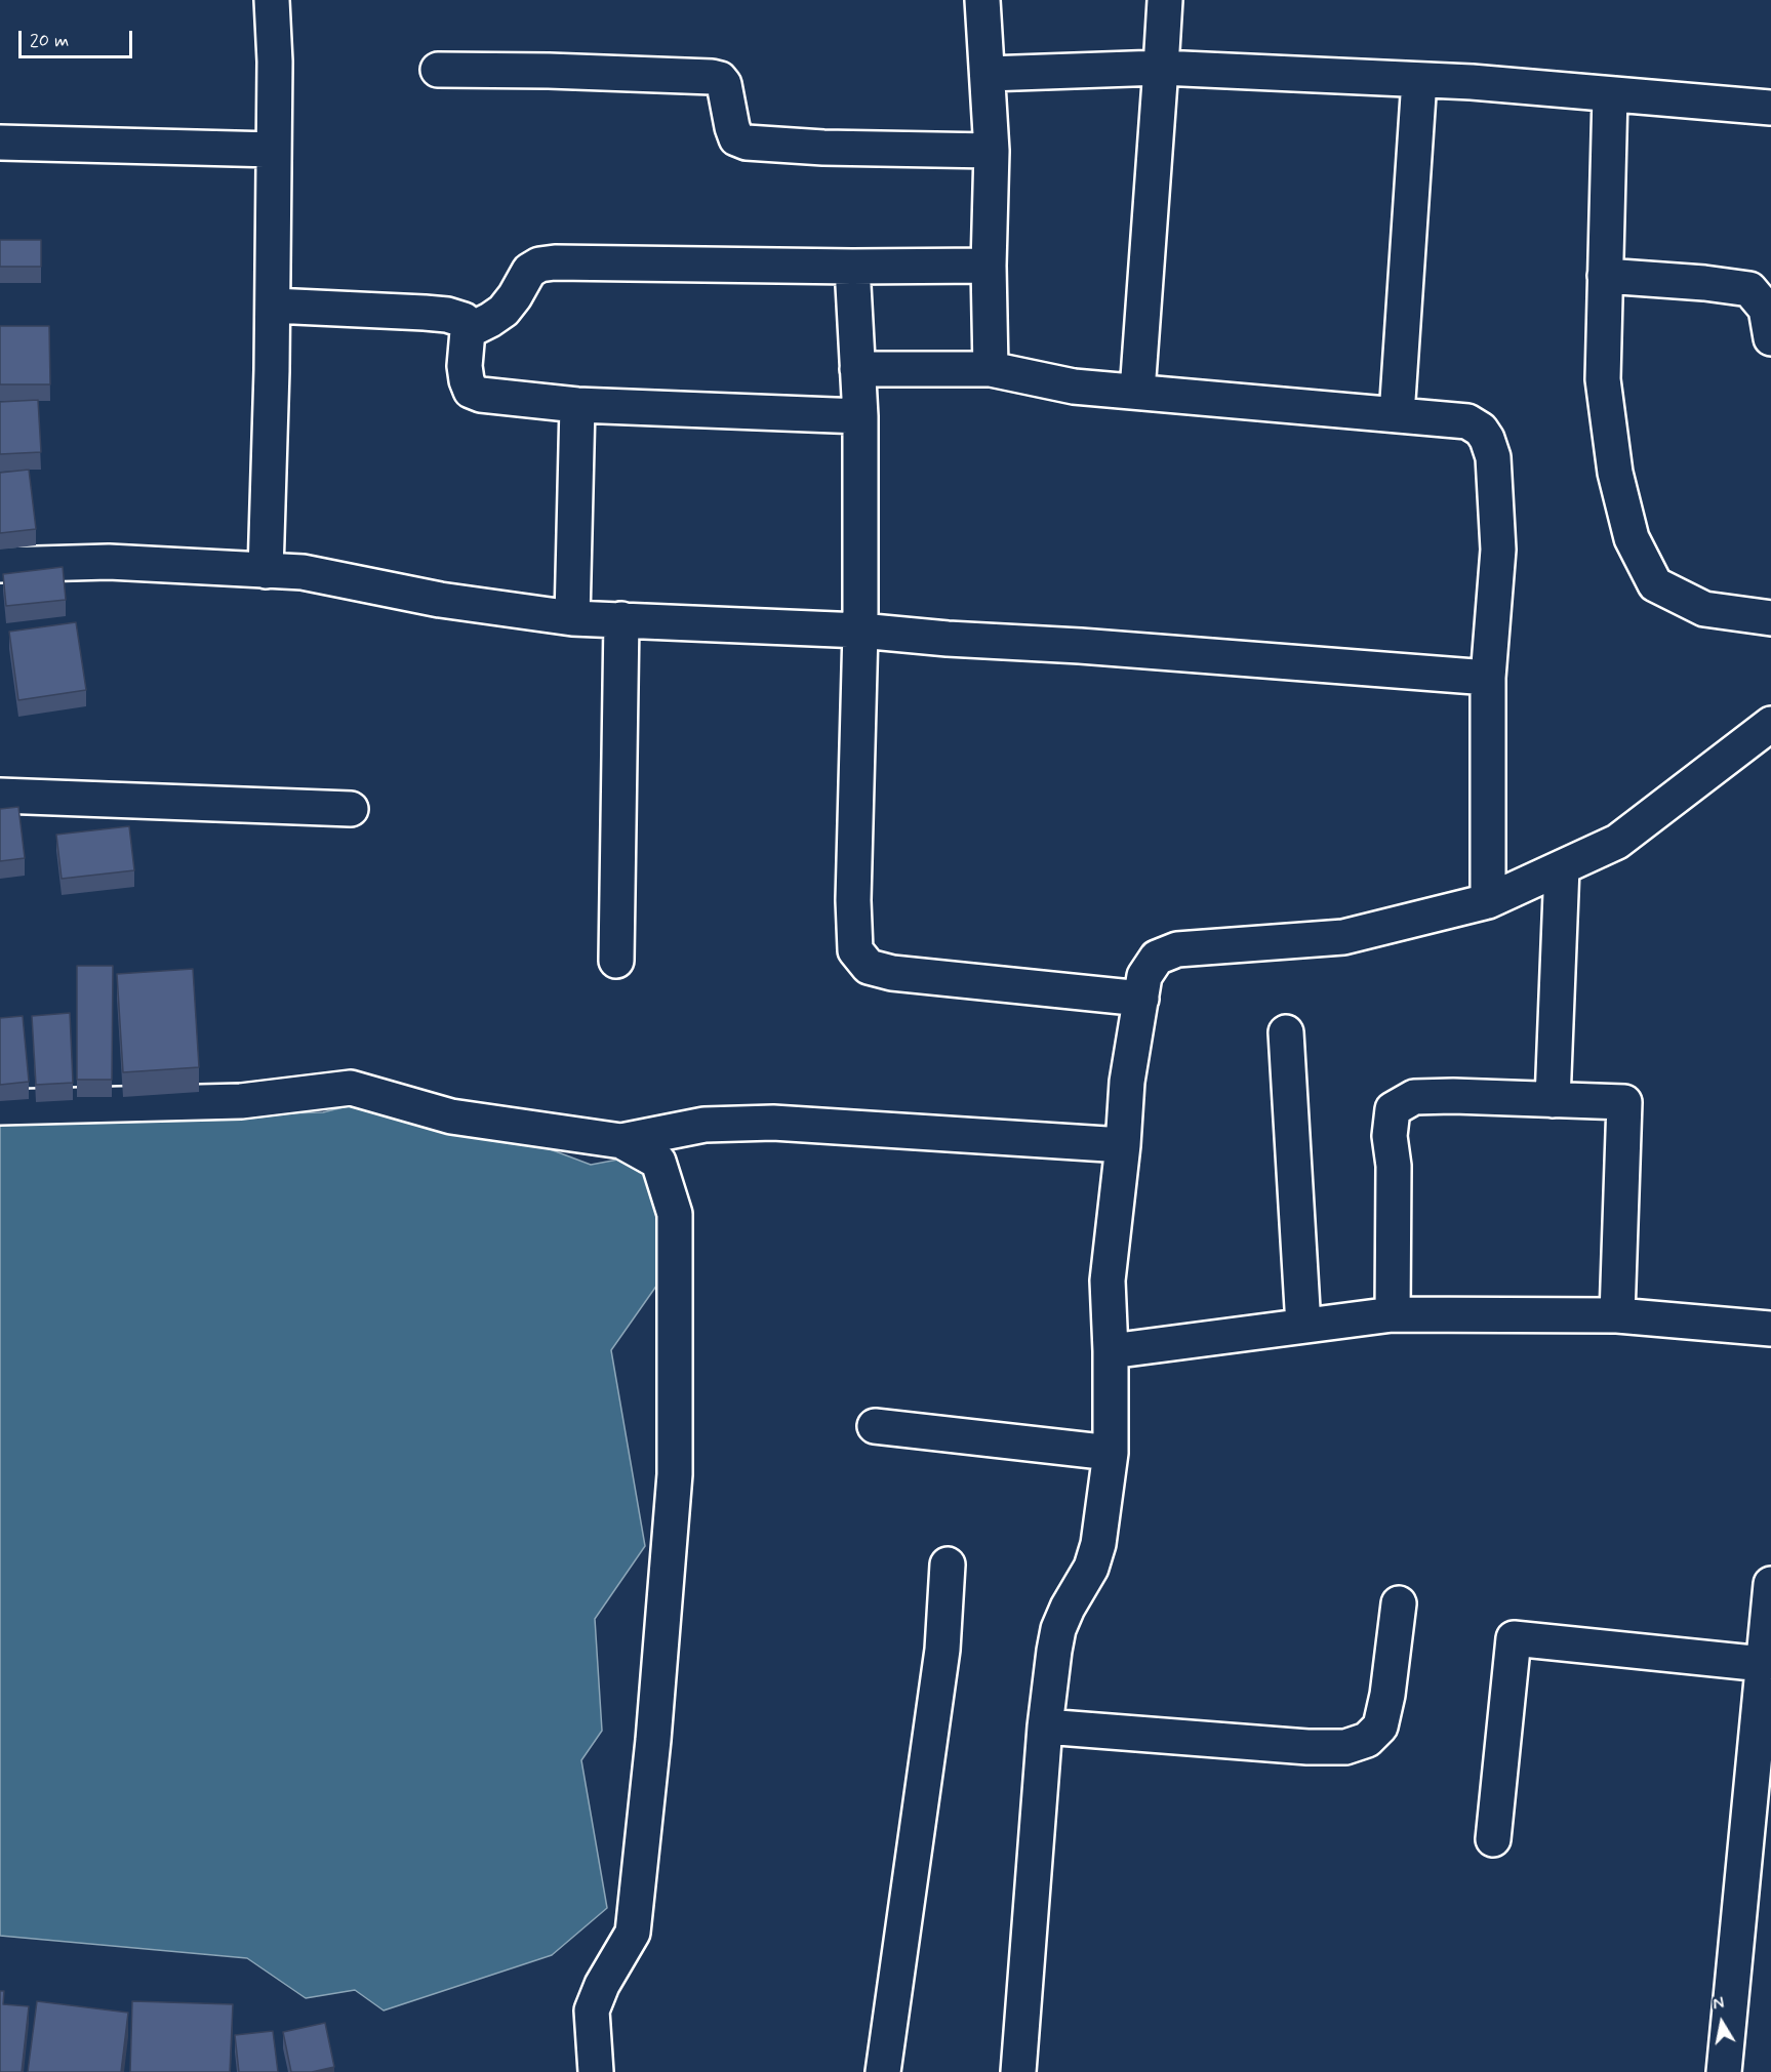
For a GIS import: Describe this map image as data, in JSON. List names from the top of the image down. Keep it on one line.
{"scale_bar":"20 m","north":"top"}
